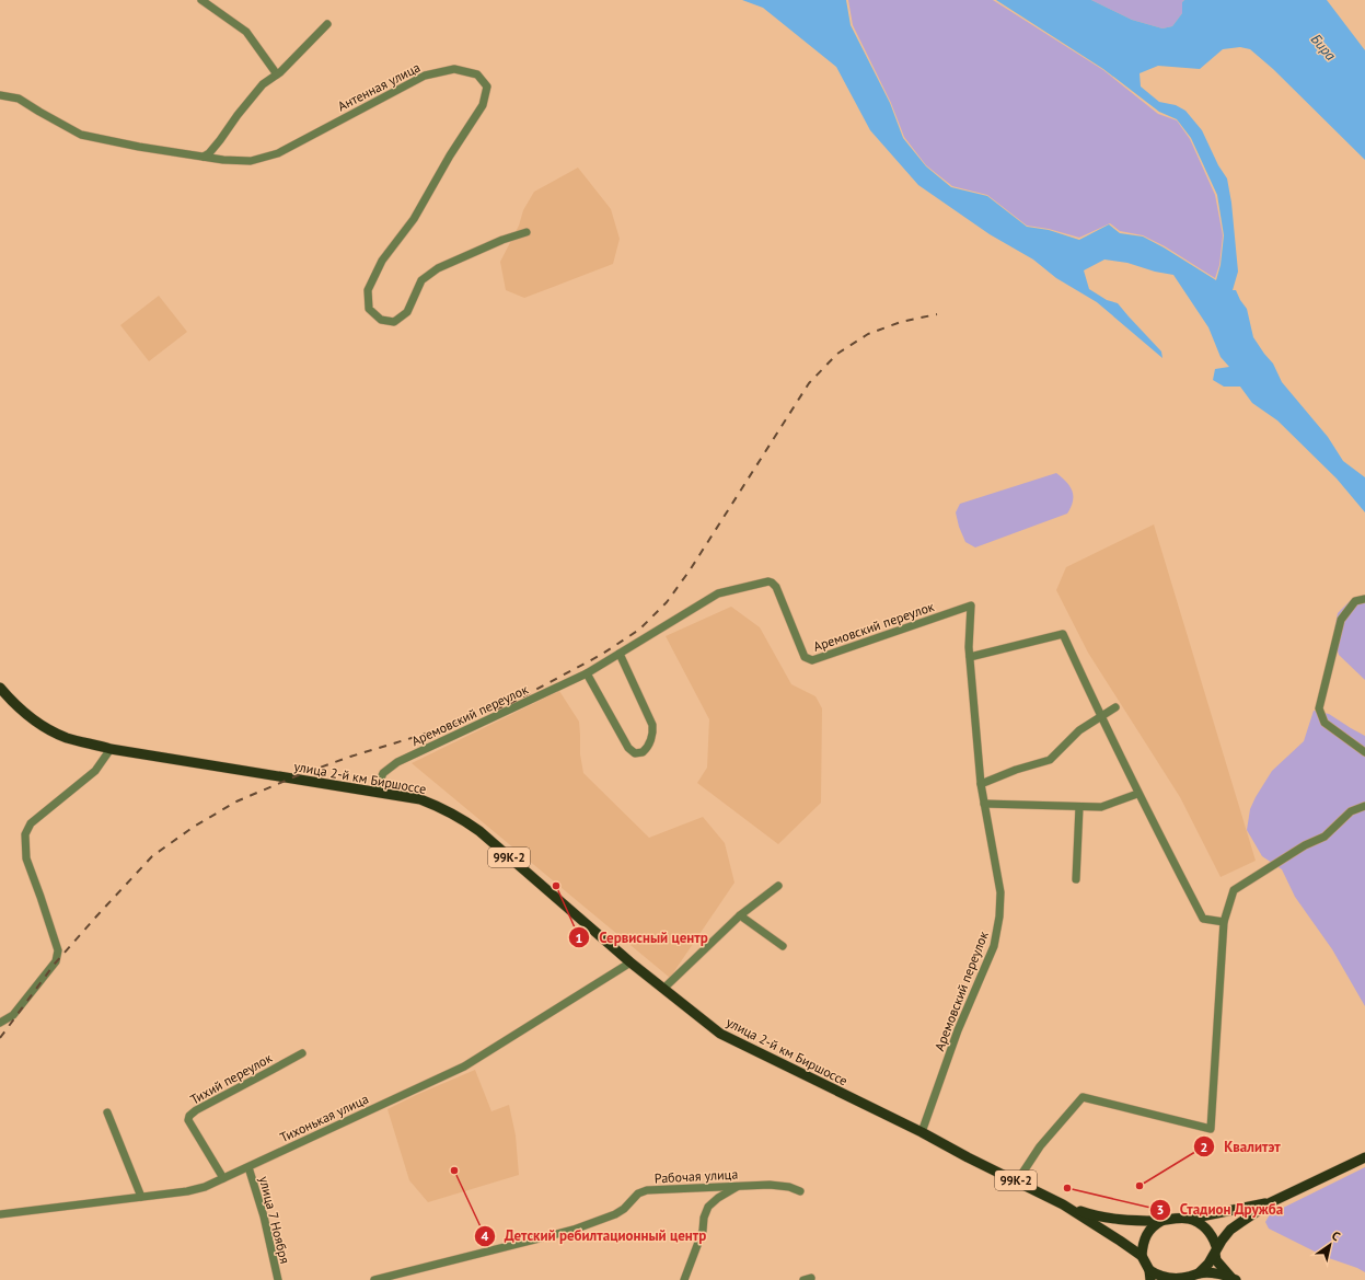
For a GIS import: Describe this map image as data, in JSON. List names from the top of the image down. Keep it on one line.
{"streets":{"main road":["улица 2-й км Биршоссе","99К-2"],"street":["Антенная улица","Аремовский переулок","Тихий переулок","Тихонькая улица","Рабочая улица","улица 7 Ноября"]},"crossings":[["Аремовский переулок","улица 2-й км Биршоссе"],["улица 2-й км Биршоссе","99К-2"],["улица 2-й км Биршоссе","Тихонькая улица"],["Тихий переулок","Тихонькая улица"],["Тихонькая улица","улица 7 Ноября"]],"water":["Бира"],"places":["Сервисный центр","Детский ребилтационный центр","Квалитэт","Стадион Дружба"],"north":"top right"}
